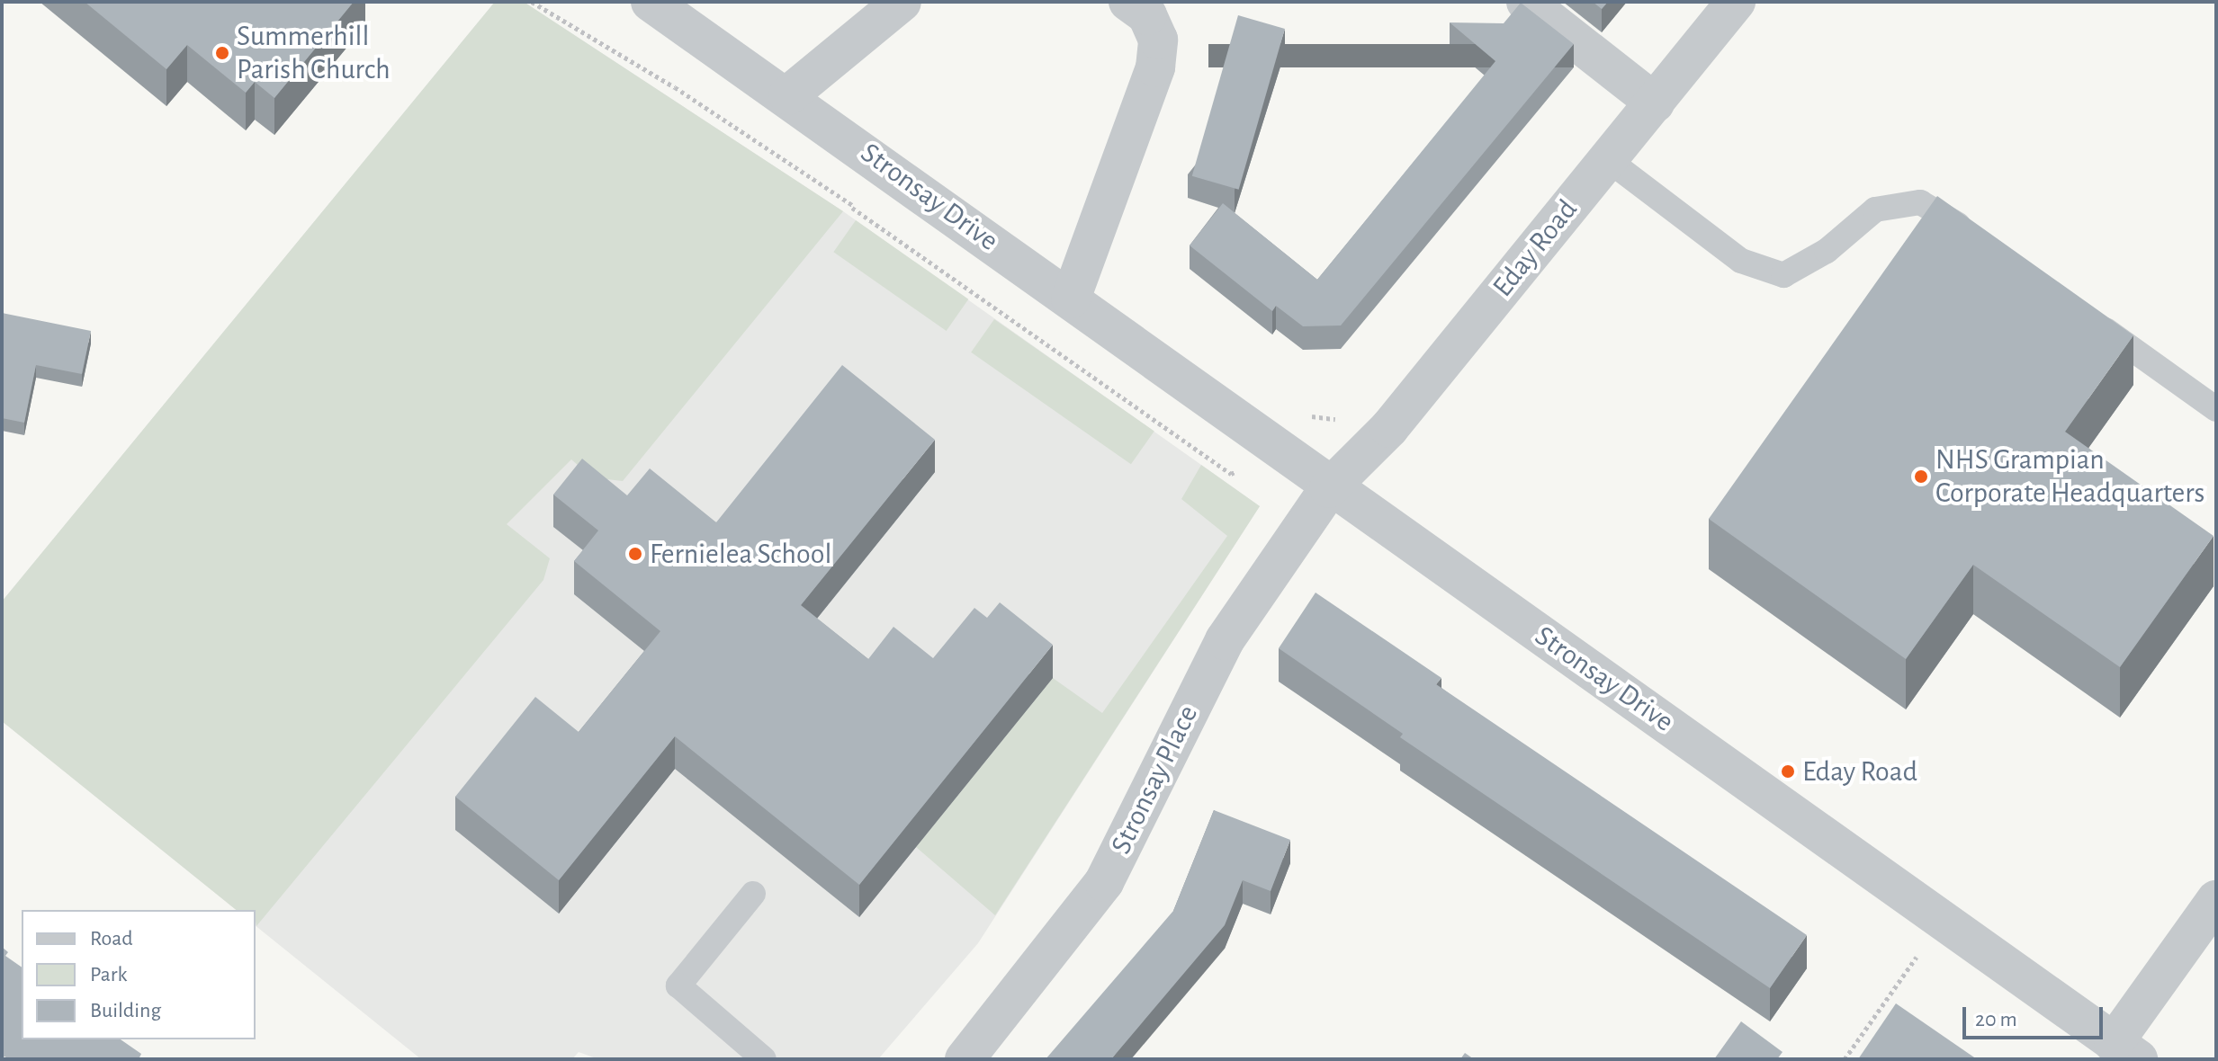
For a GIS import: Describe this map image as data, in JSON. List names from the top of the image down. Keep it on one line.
{"streets":{"street":["Stronsay Drive","Eday Road","Stronsay Place"]},"crossings":[["Stronsay Drive","Eday Road"],["Stronsay Drive","Stronsay Place"],["Eday Road","Stronsay Place"]],"places":["Summerhill Parish Church","NHS Grampian Corporate Headquarters","Fernielea School","Eday Road"],"legend":["Road","Park","Building"],"scale_bar":"20 m"}
